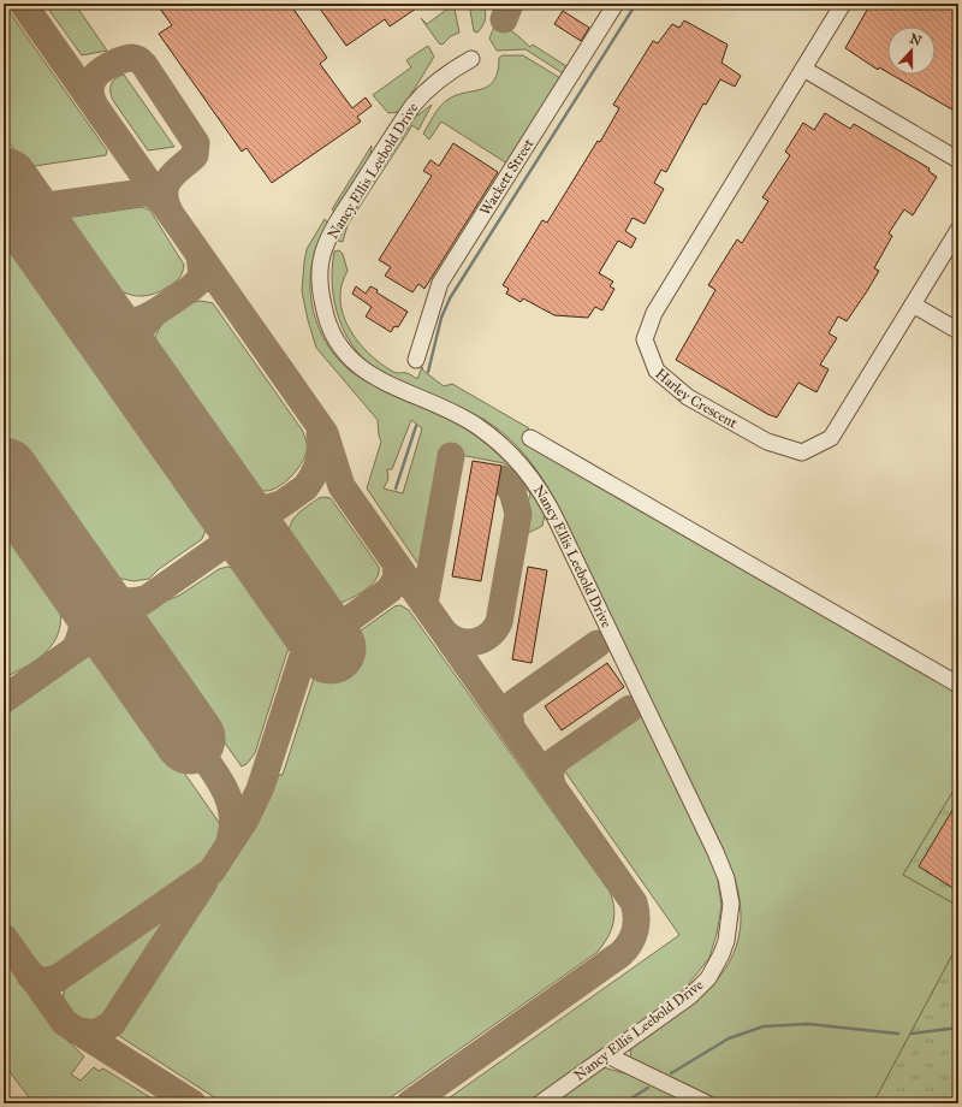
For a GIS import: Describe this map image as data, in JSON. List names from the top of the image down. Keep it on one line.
{"streets":{"street":["Nancy Ellis Leebold Drive","Wackett Street","Harley Crescent"]},"north":"top"}
